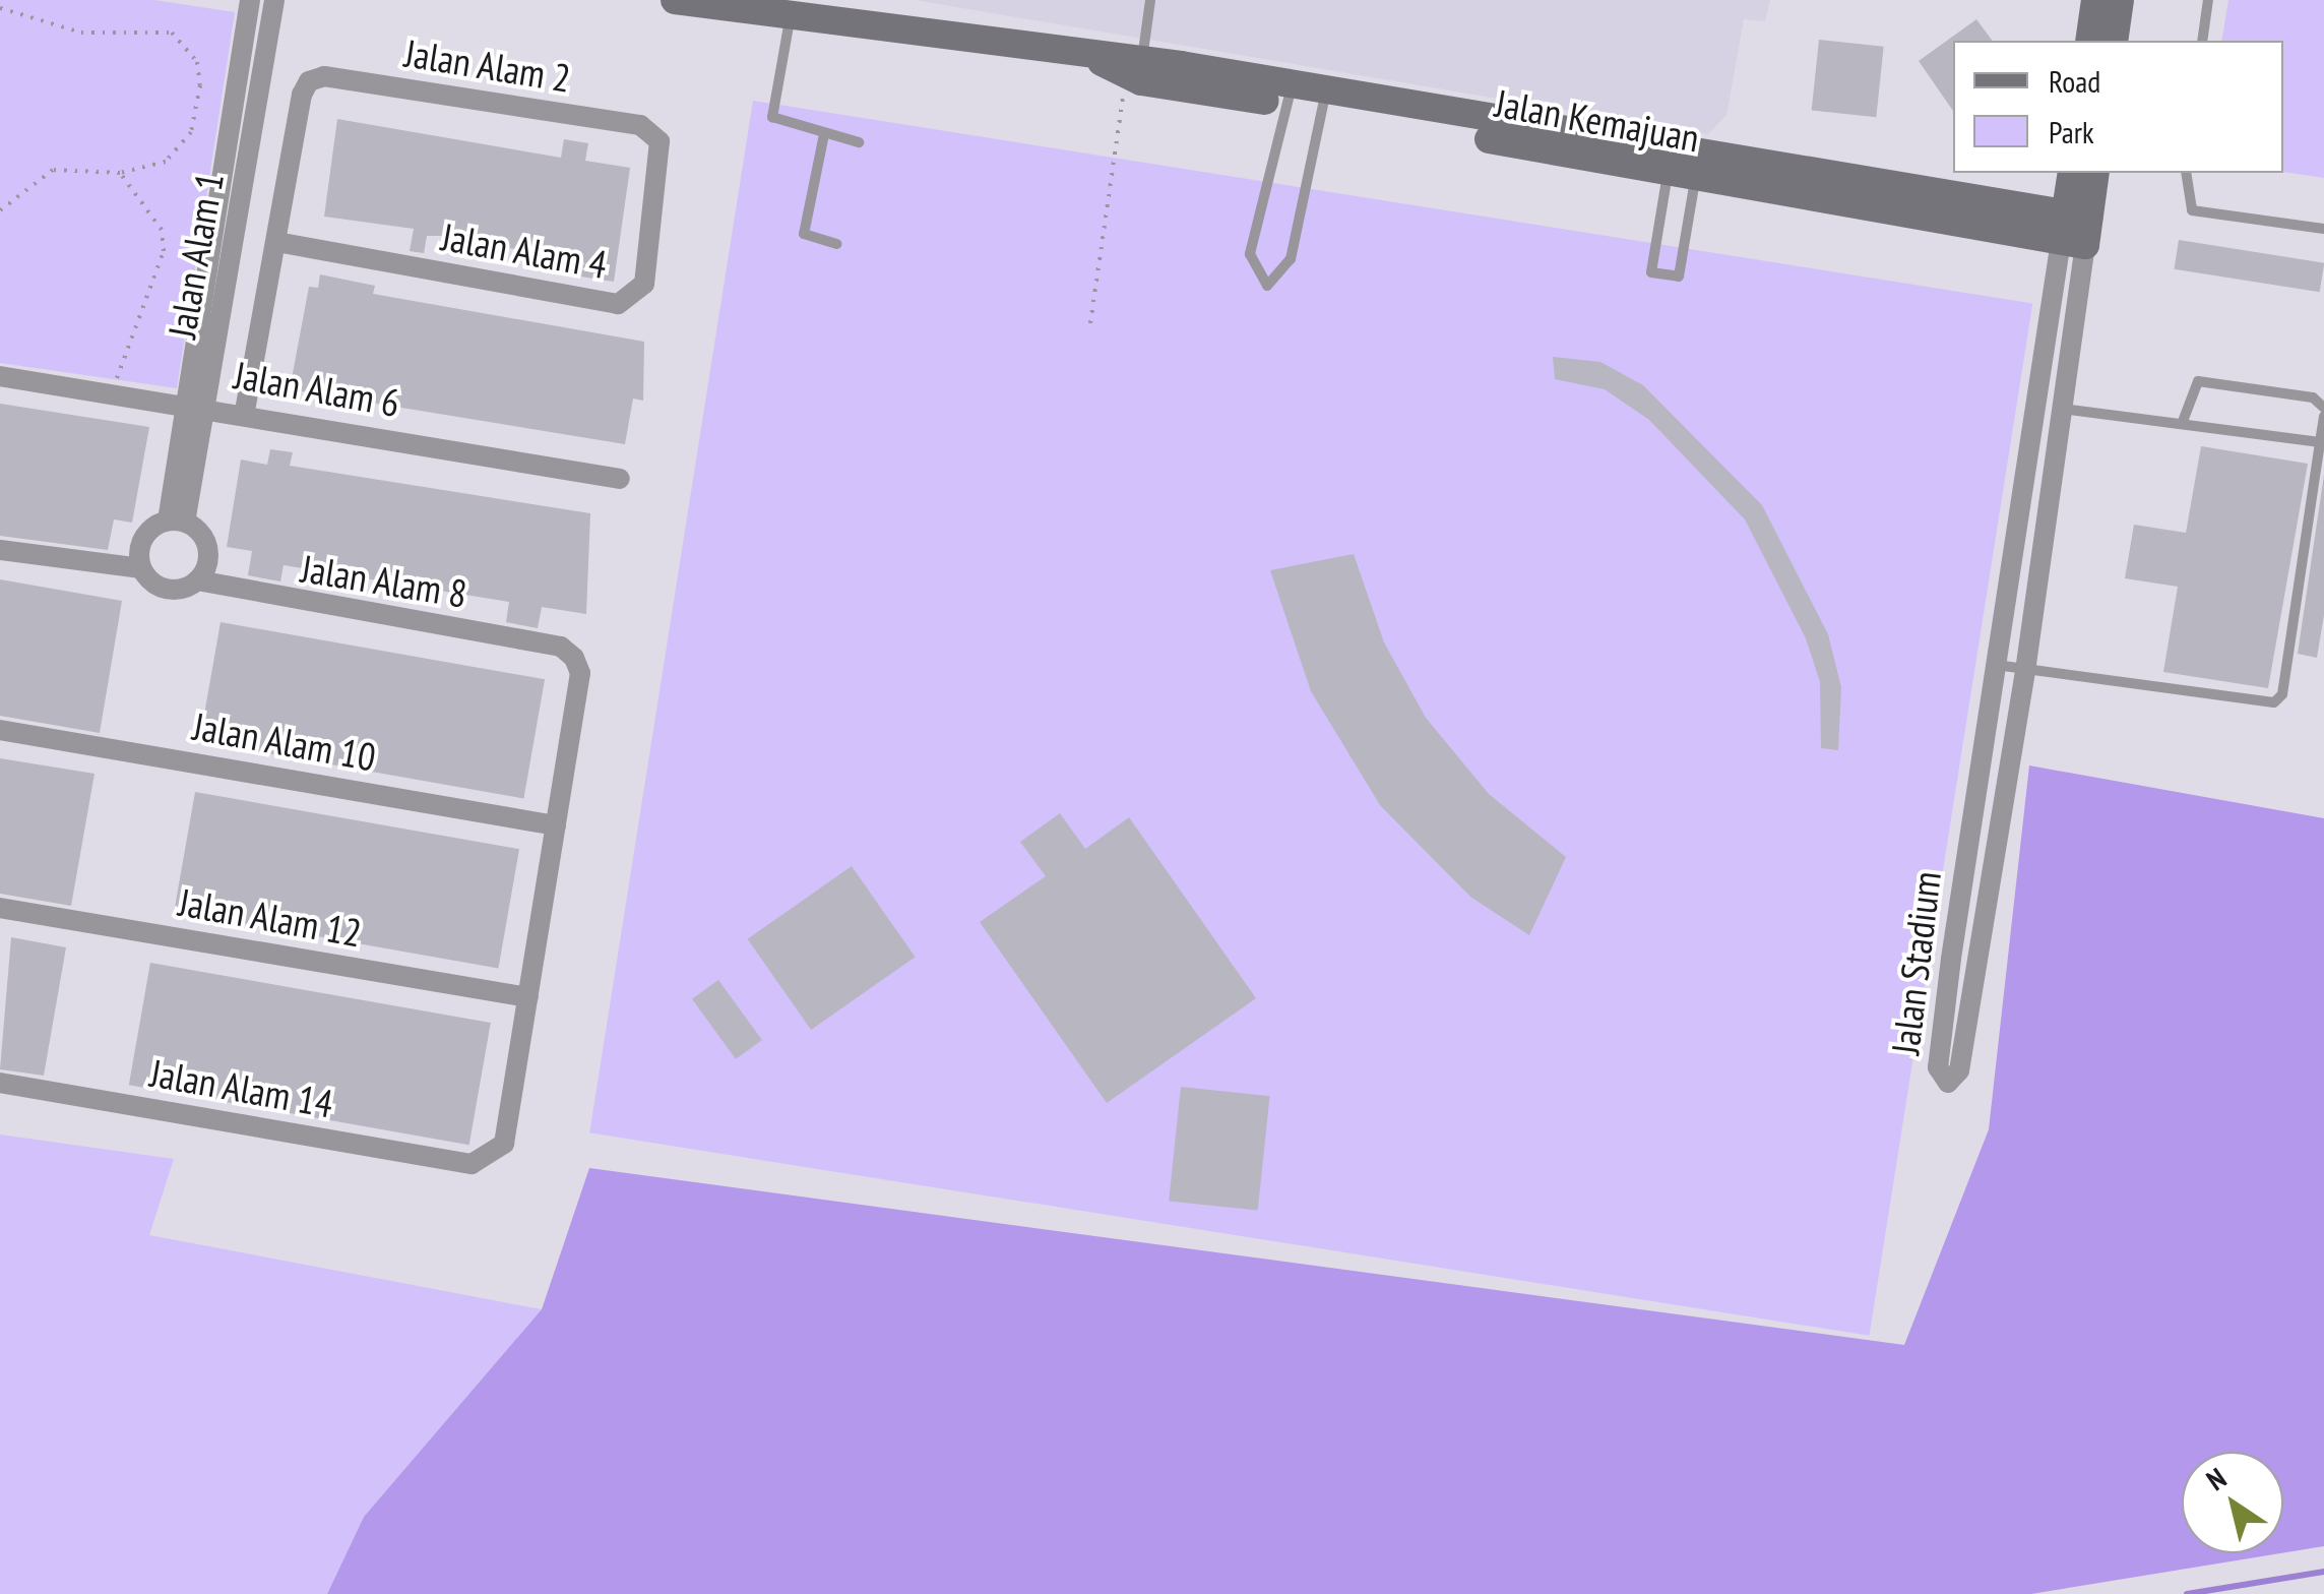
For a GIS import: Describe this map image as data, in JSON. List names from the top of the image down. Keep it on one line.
{"streets":{"street":["Jalan Alam 2","Jalan Kemajuan","Jalan Alam 4","Jalan Alam 1","Jalan Alam 6","Jalan Alam 8","Jalan Alam 10","Jalan Alam 12","Jalan Stadium","Jalan Alam 14"]},"crossings":[["Jalan Alam 2","Jalan Alam 4"],["Jalan Kemajuan","Jalan Stadium"],["Jalan Alam 1","Jalan Alam 6"],["Jalan Alam 1","Jalan Alam 8"],["Jalan Alam 8","Jalan Alam 10"],["Jalan Alam 12","Jalan Alam 14"]],"legend":["Road","Park"],"north":"top left"}
